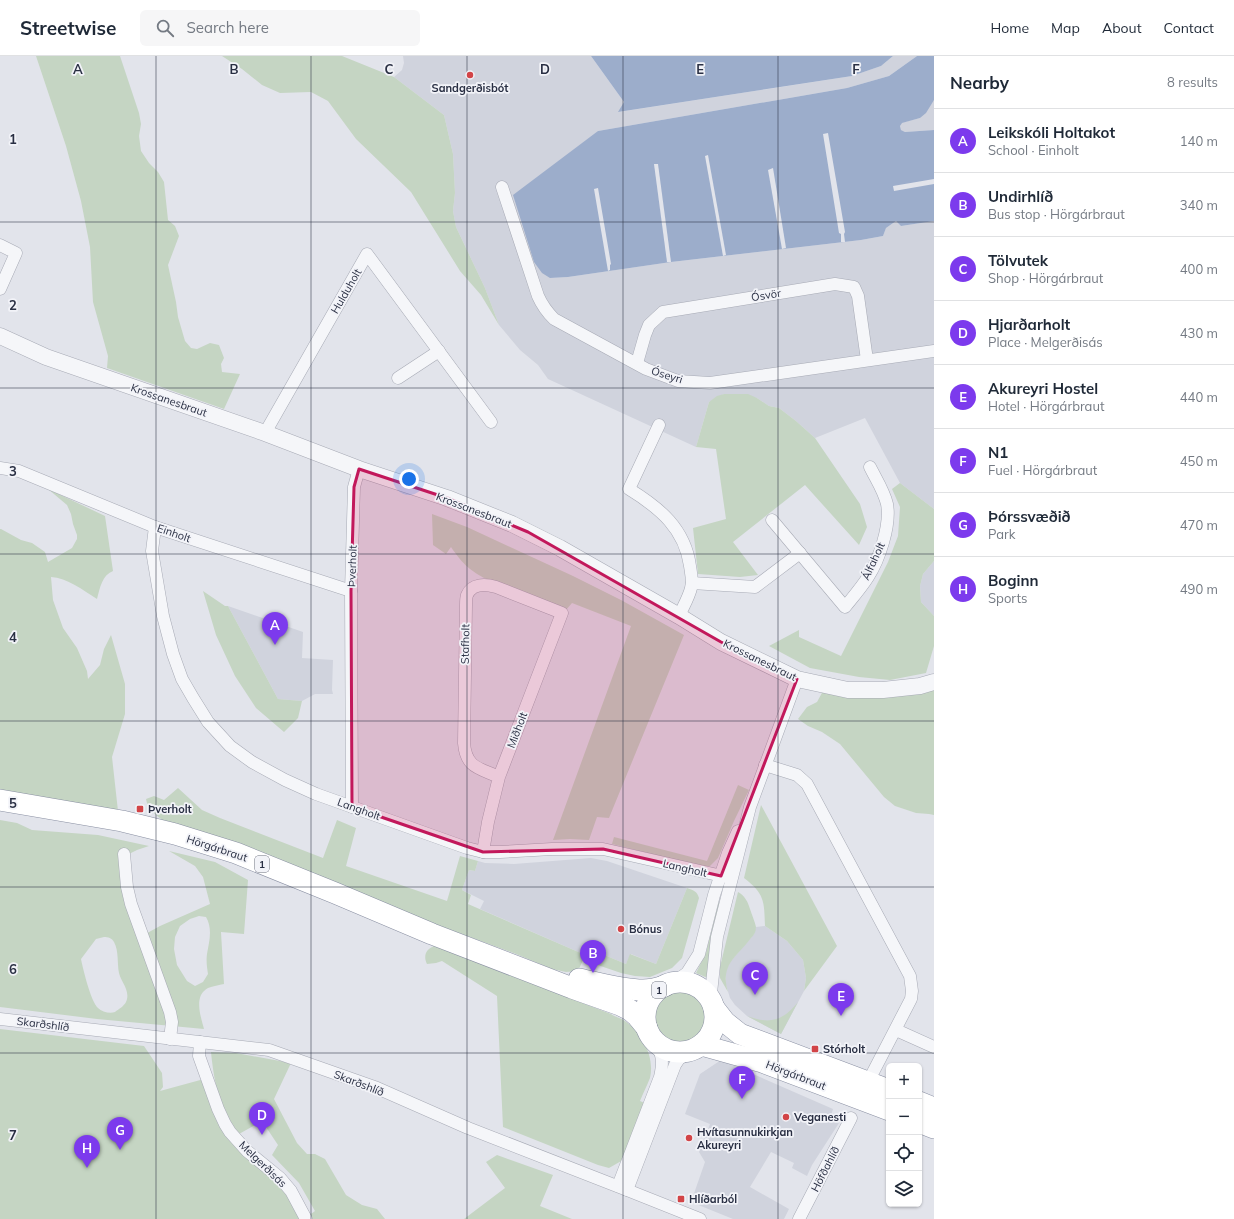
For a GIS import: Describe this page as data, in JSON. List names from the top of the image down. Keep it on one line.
{"streets":{"highway":["Hörgárbraut","1"],"street":["Hulduholt","Ósvör","Óseyri","Krossanesbraut","Einholt","Álfaholt","Þverholt","Stafholt","Miðholt","Langholt","Skarðshlíð","Melgerðisás","Höfðahlíð"]},"crossings":[["Hulduholt","Krossanesbraut"],["Ósvör","Óseyri"],["Krossanesbraut","Þverholt"],["Einholt","Þverholt"],["Einholt","Langholt"],["Þverholt","Langholt"],["Stafholt","Miðholt"],["Miðholt","Langholt"],["Hörgárbraut","1"],["Skarðshlíð","Melgerðisás"]],"places":{"other":["Sandgerðisbót","Bónus","Veganesti","Hvítasunnukirkjan Akureyri"],"transit":["Þverholt","Stórholt","Hlíðarból"]},"page":{"header":"Streetwise","search":"Search here","nav":["Home","Map","About","Contact"],"heading":["Nearby","8 results"],"list":[{"mark":"A","name":"Leikskóli Holtakot","note":"School · Einholt","value":"140 m"},{"mark":"B","name":"Undirhlíð","note":"Bus stop · Hörgárbraut","value":"340 m"},{"mark":"C","name":"Tölvutek","note":"Shop · Hörgárbraut","value":"400 m"},{"mark":"D","name":"Hjarðarholt","note":"Place · Melgerðisás","value":"430 m"},{"mark":"E","name":"Akureyri Hostel","note":"Hotel · Hörgárbraut","value":"440 m"},{"mark":"F","name":"N1","note":"Fuel · Hörgárbraut","value":"450 m"},{"mark":"G","name":"Þórssvæðið","note":"Park","value":"470 m"},{"mark":"H","name":"Boginn","note":"Sports","value":"490 m"}],"pins":["A","B","C","E","F","D","G","H"],"map_buttons":["+","−"]},"grid":{"columns":["A","B","C","D","E","F"],"rows":["1","2","3","4","5","6","7"]}}
